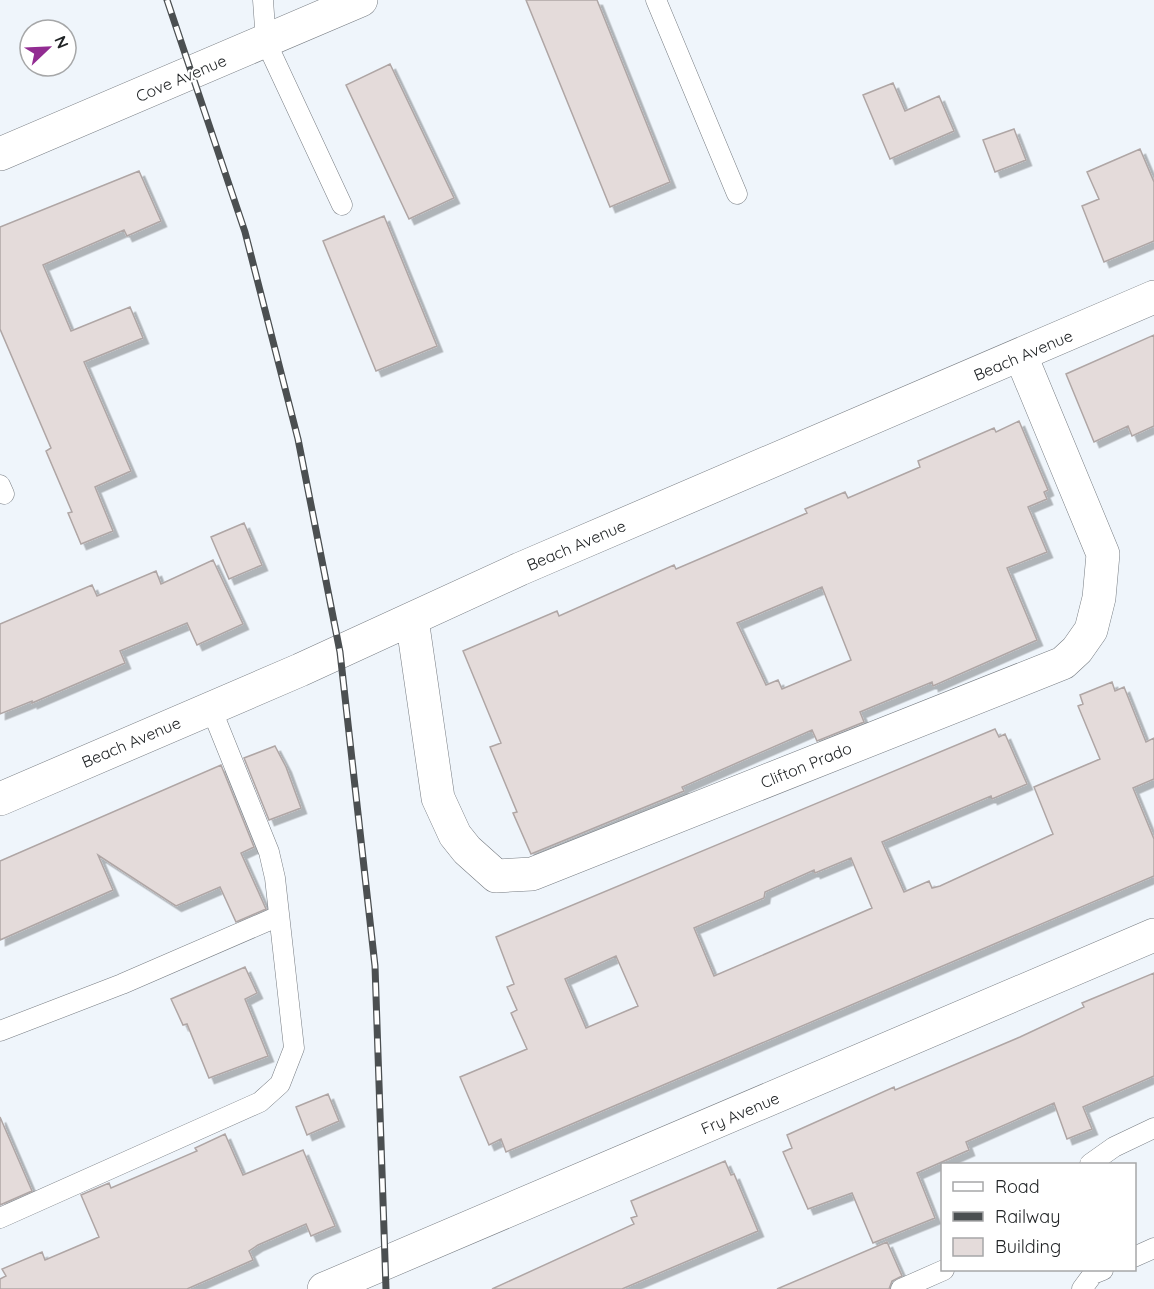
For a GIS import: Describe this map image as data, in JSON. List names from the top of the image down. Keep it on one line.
{"streets":{"street":["Cove Avenue","Beach Avenue","Clifton Prado","Fry Avenue"]},"crossings":[["Beach Avenue","Clifton Prado"]],"legend":["Road","Railway","Building"],"north":"top right"}
